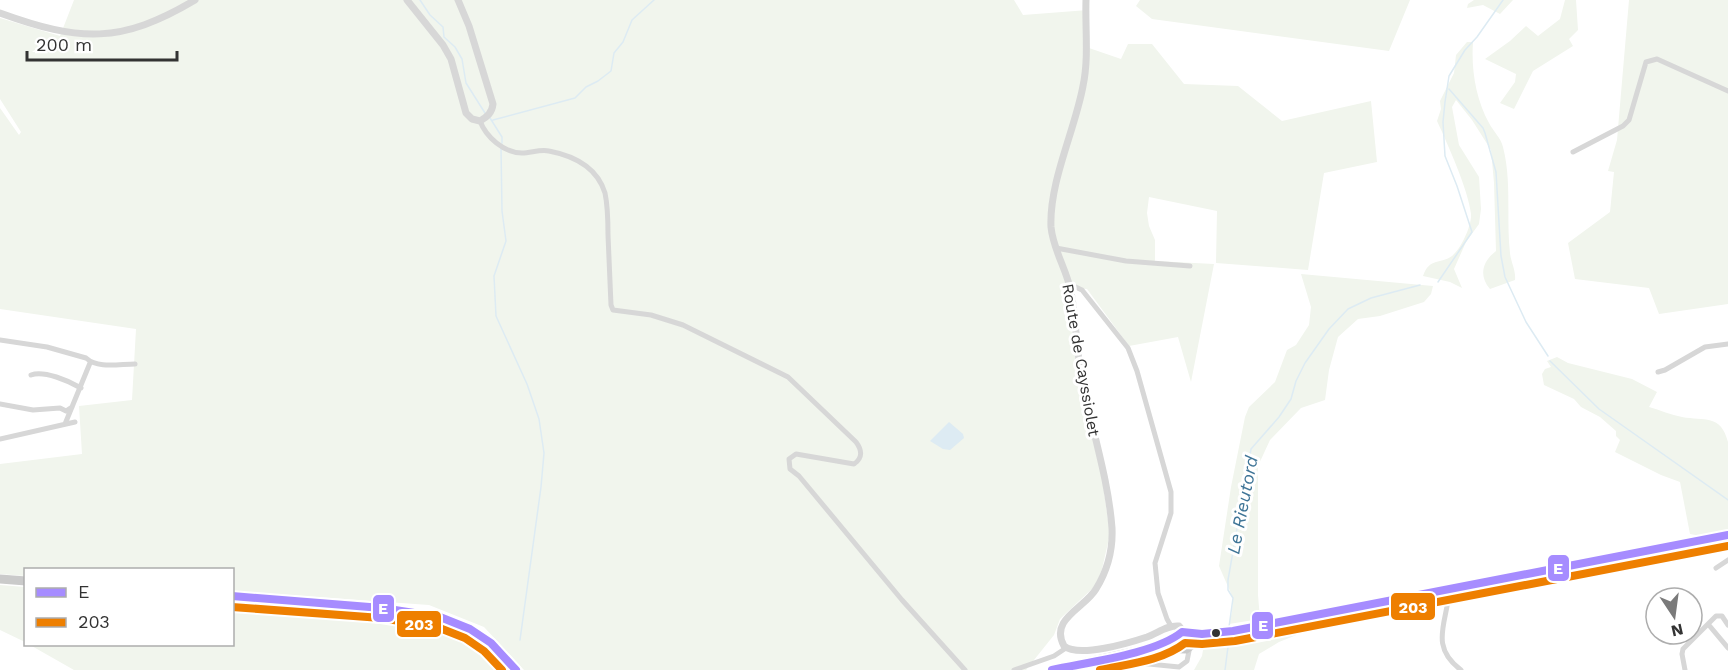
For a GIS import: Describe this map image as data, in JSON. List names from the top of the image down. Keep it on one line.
{"streets":{"street":["Route de Cayssiolet"]},"water":["Le Rieutord"],"lines":["transit line E","transit line 203"],"legend":["E","203"],"scale_bar":"200 m","north":"bottom"}
